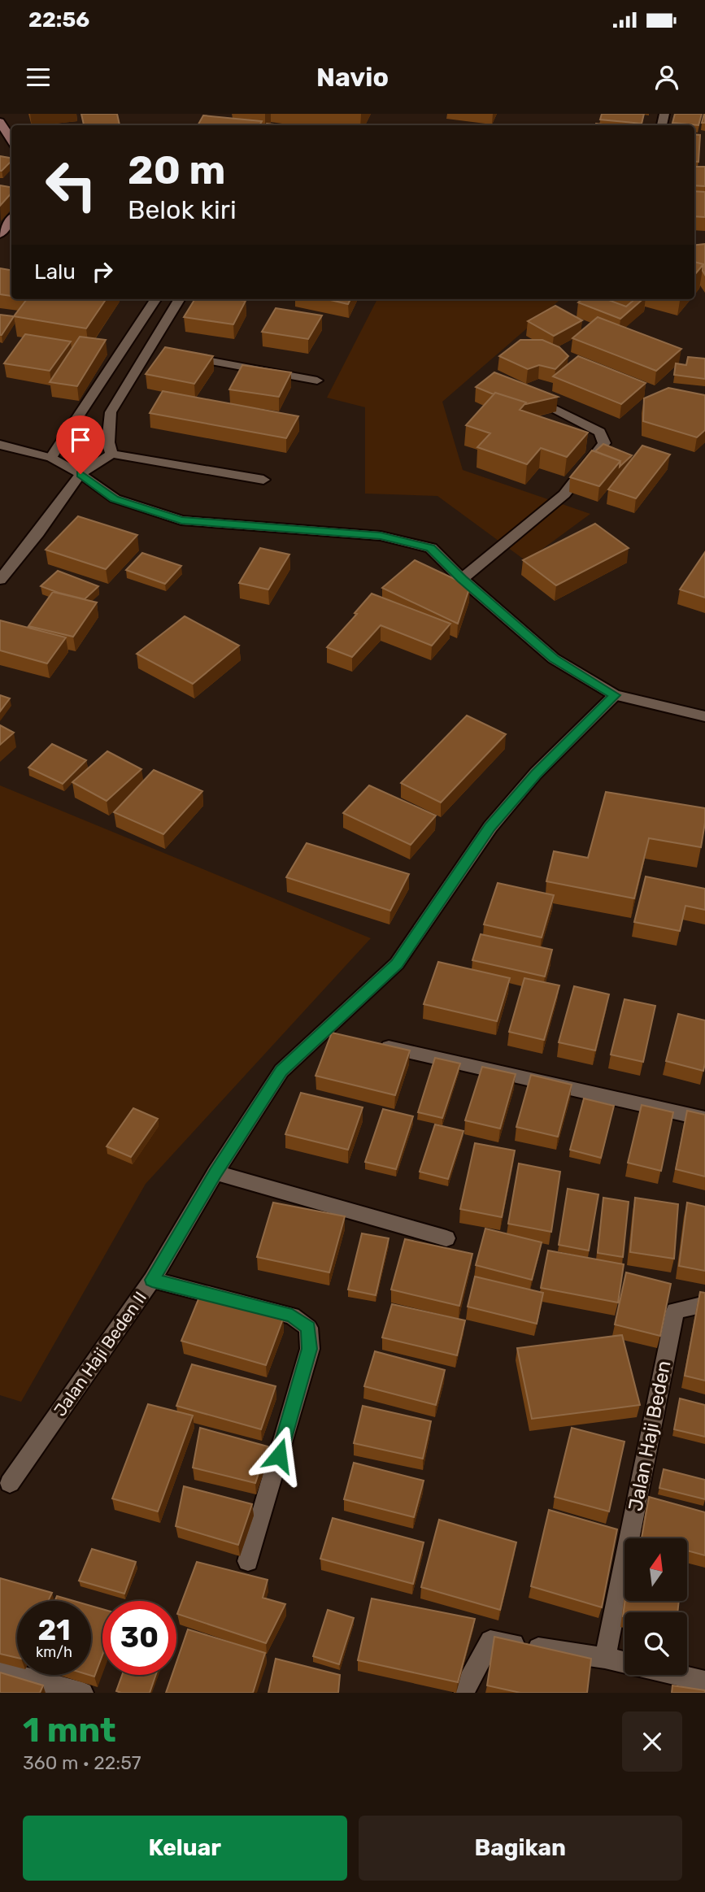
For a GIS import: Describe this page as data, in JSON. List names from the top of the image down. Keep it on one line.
{"streets":{"street":["Jalan Haji Beden II","Jalan Haji Beden"]},"north":"top","page":{"status":"22:56","header":"Navio","turn":["20 m","Belok kiri"],"then":"Lalu","speed":"21 km/h","limit":"30","heading":["1 mnt","360 m · 22:57"],"buttons":["Keluar","Bagikan"]}}
